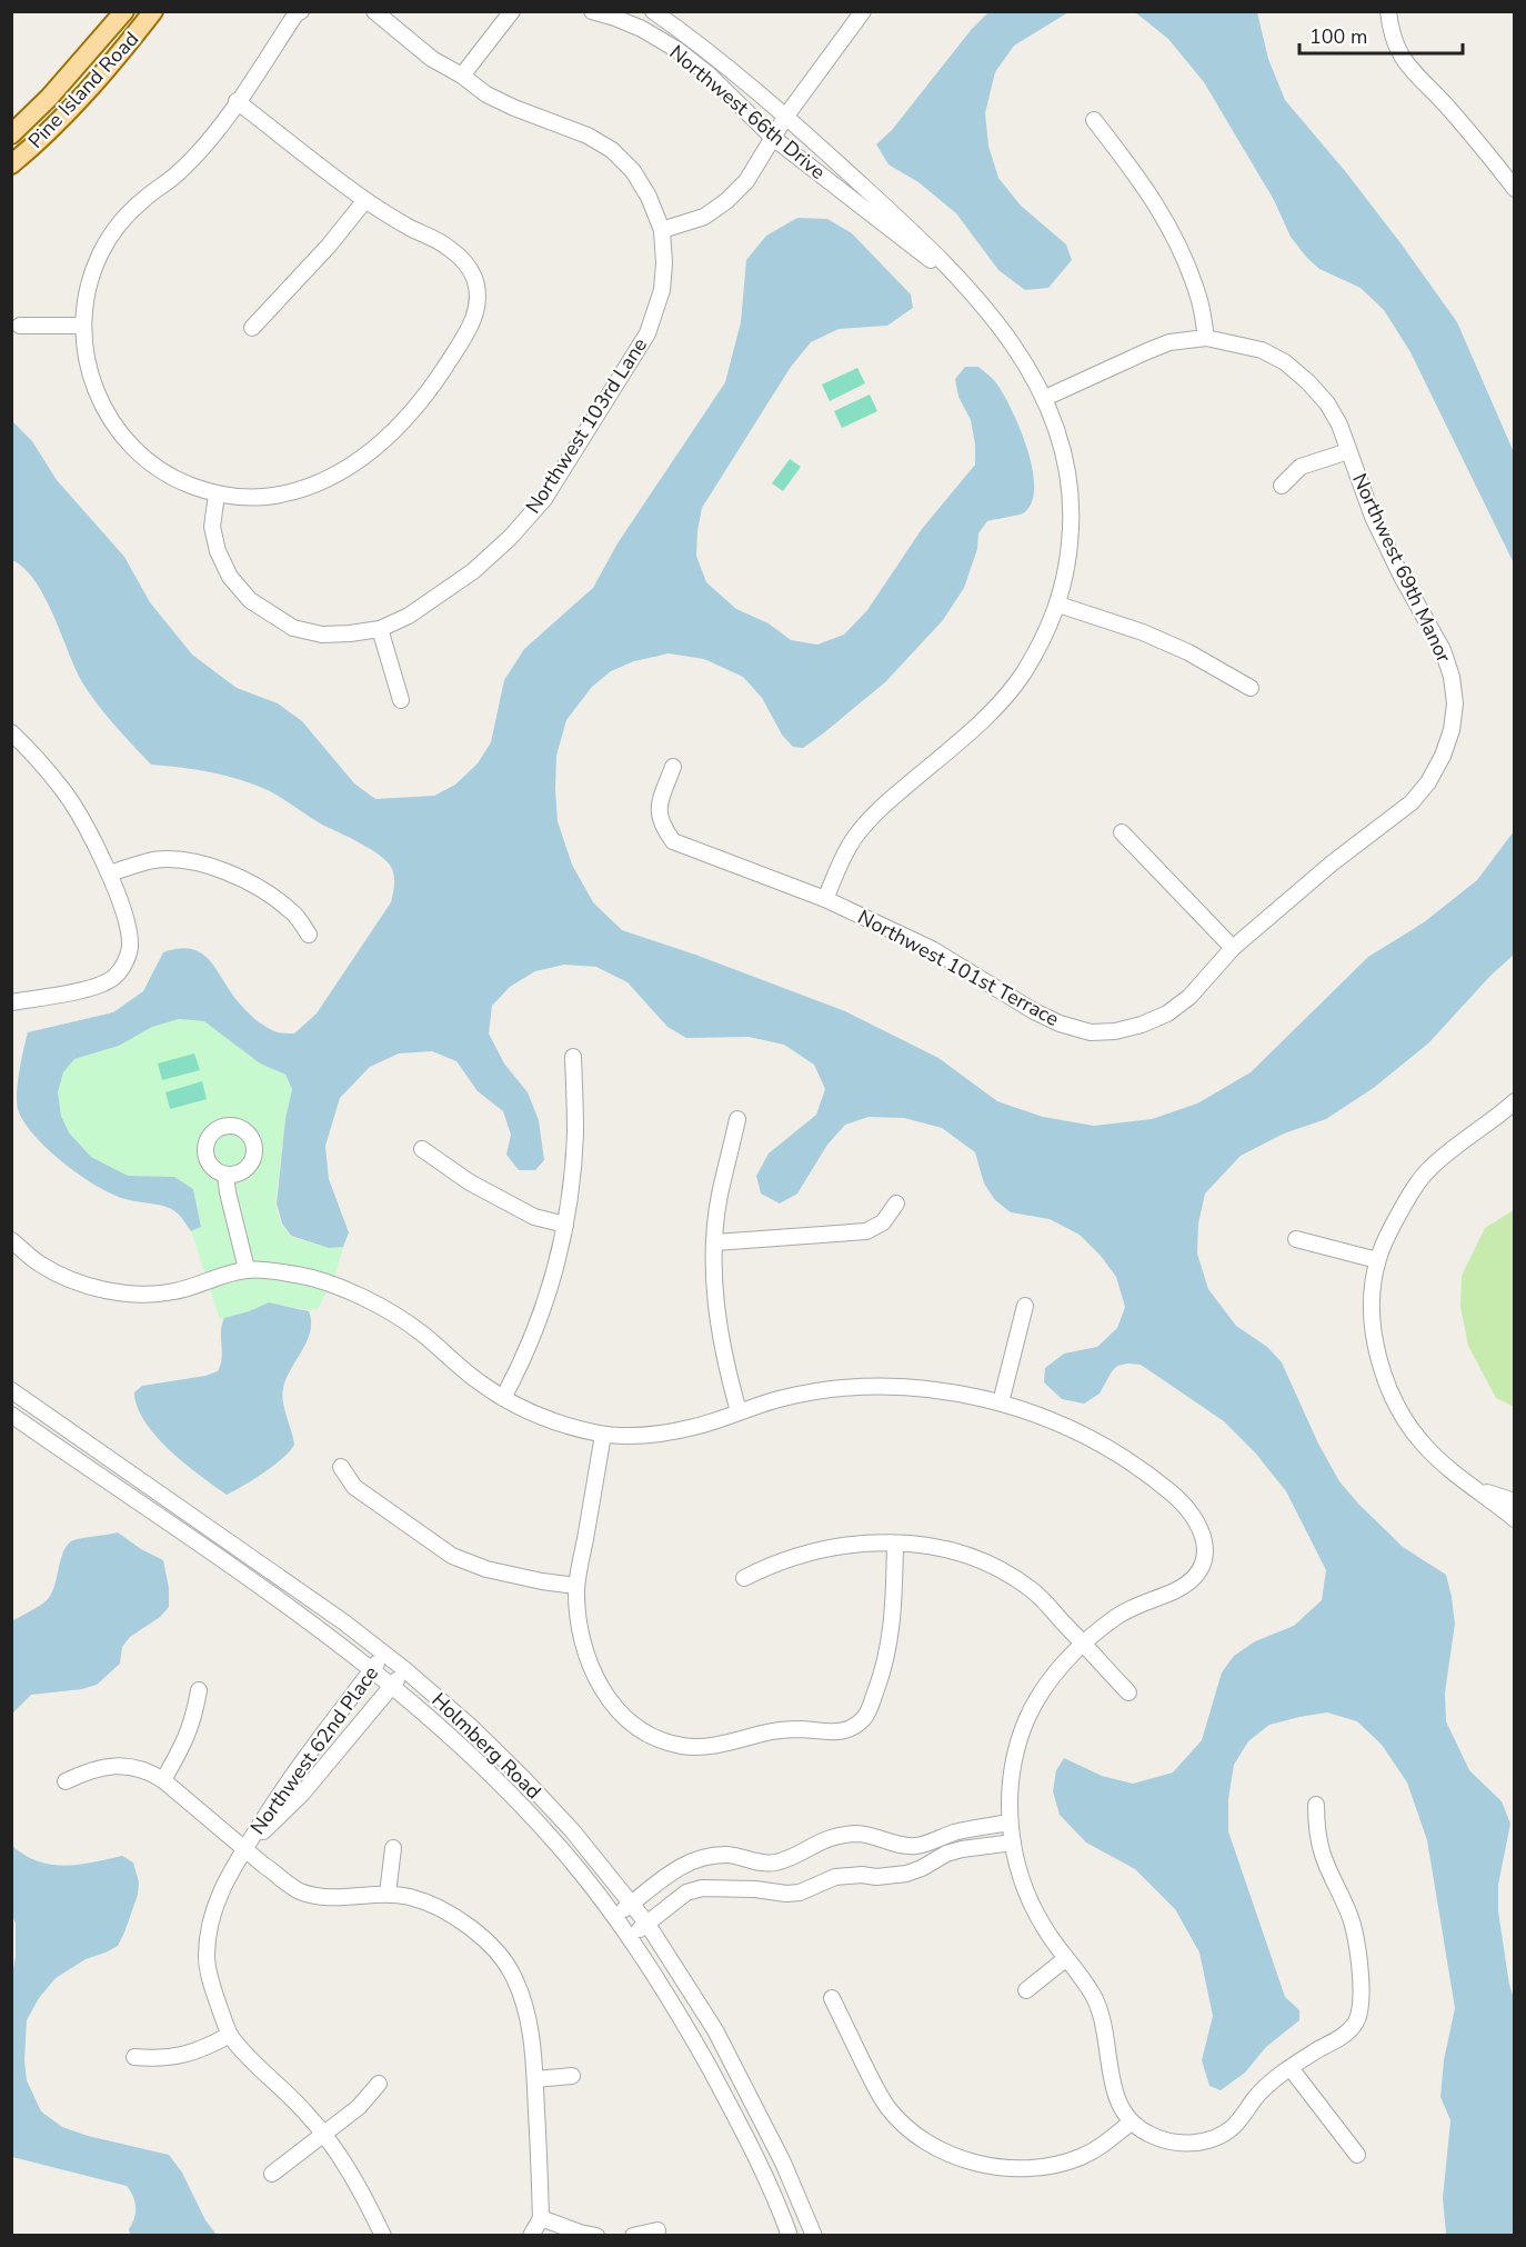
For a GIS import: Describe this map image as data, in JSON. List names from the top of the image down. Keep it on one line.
{"streets":{"main road":["Pine Island Road"],"street":["Northwest 66th Drive","Northwest 103rd Lane","Northwest 69th Manor","Northwest 101st Terrace","Holmberg Road","Northwest 62nd Place"]},"crossings":[["Northwest 66th Drive","Northwest 101st Terrace"],["Northwest 69th Manor","Northwest 101st Terrace"],["Holmberg Road","Northwest 62nd Place"]],"scale_bar":"100 m"}
